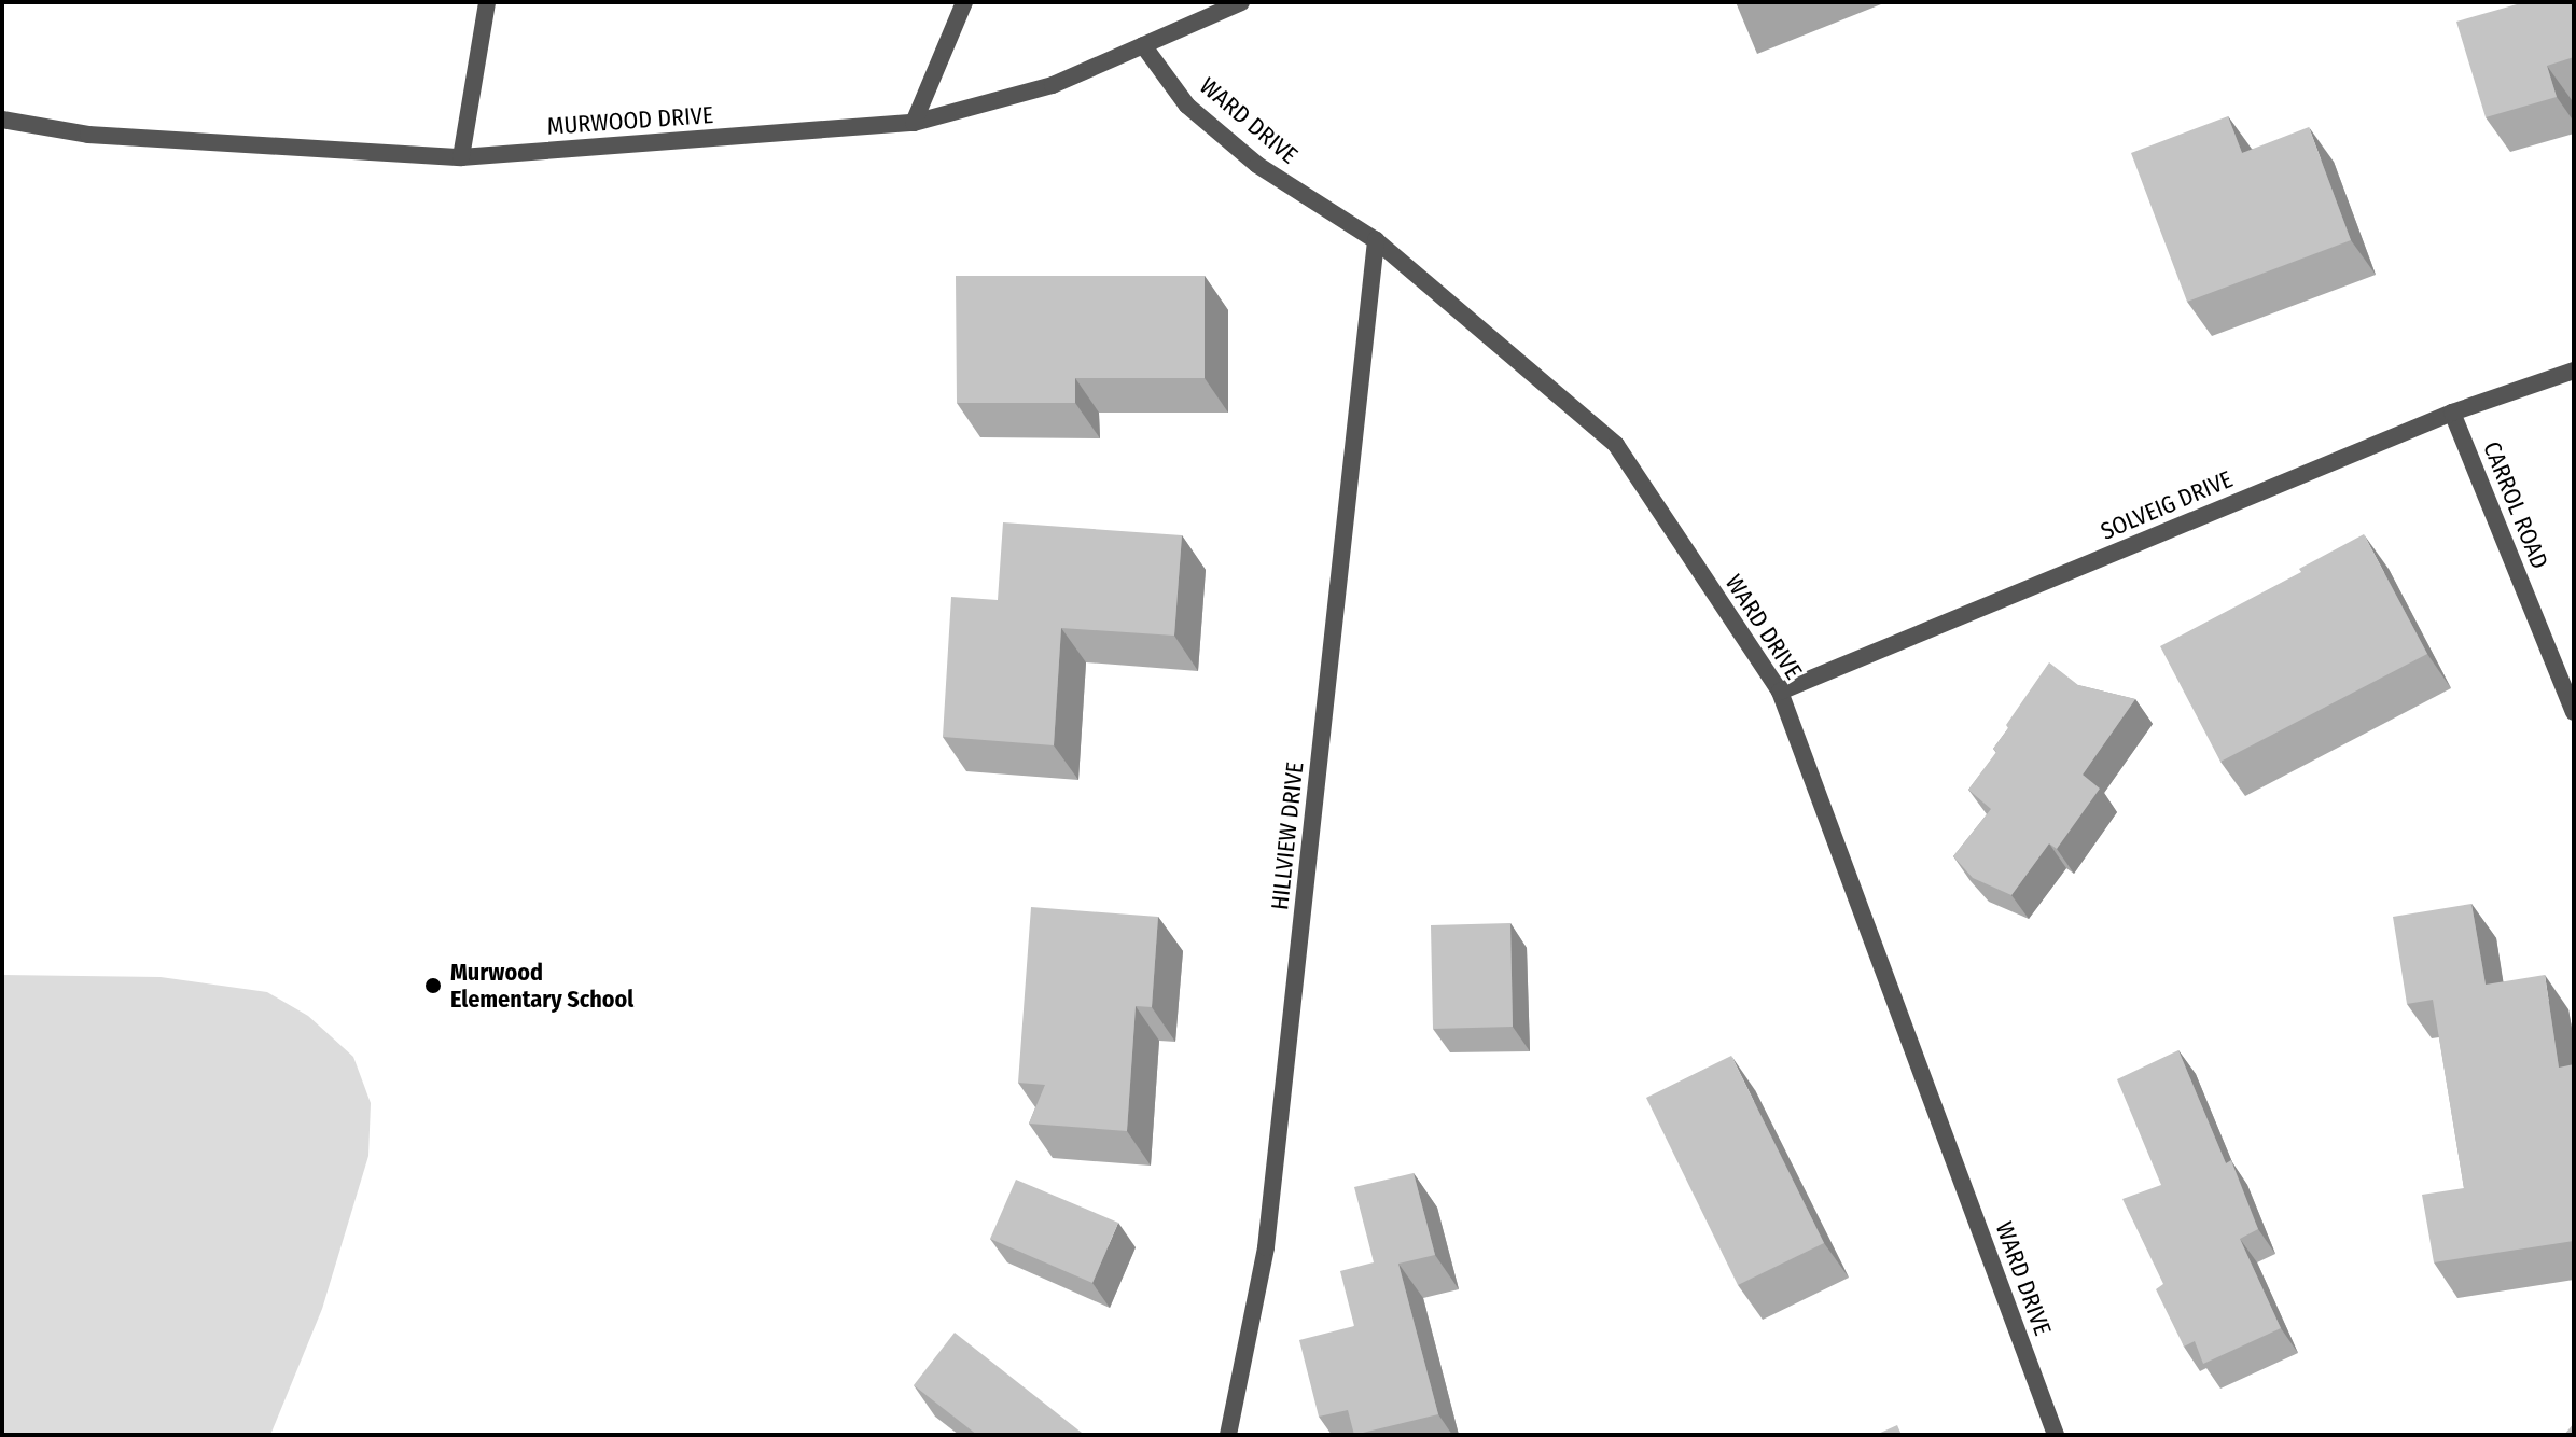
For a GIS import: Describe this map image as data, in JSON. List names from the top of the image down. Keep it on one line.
{"streets":{"street":["MURWOOD DRIVE","WARD DRIVE","SOLVEIG DRIVE","CARROL ROAD","HILLVIEW DRIVE"]},"crossings":[["MURWOOD DRIVE","WARD DRIVE"],["WARD DRIVE","SOLVEIG DRIVE"],["WARD DRIVE","HILLVIEW DRIVE"],["SOLVEIG DRIVE","CARROL ROAD"]],"places":["Murwood Elementary School"]}
